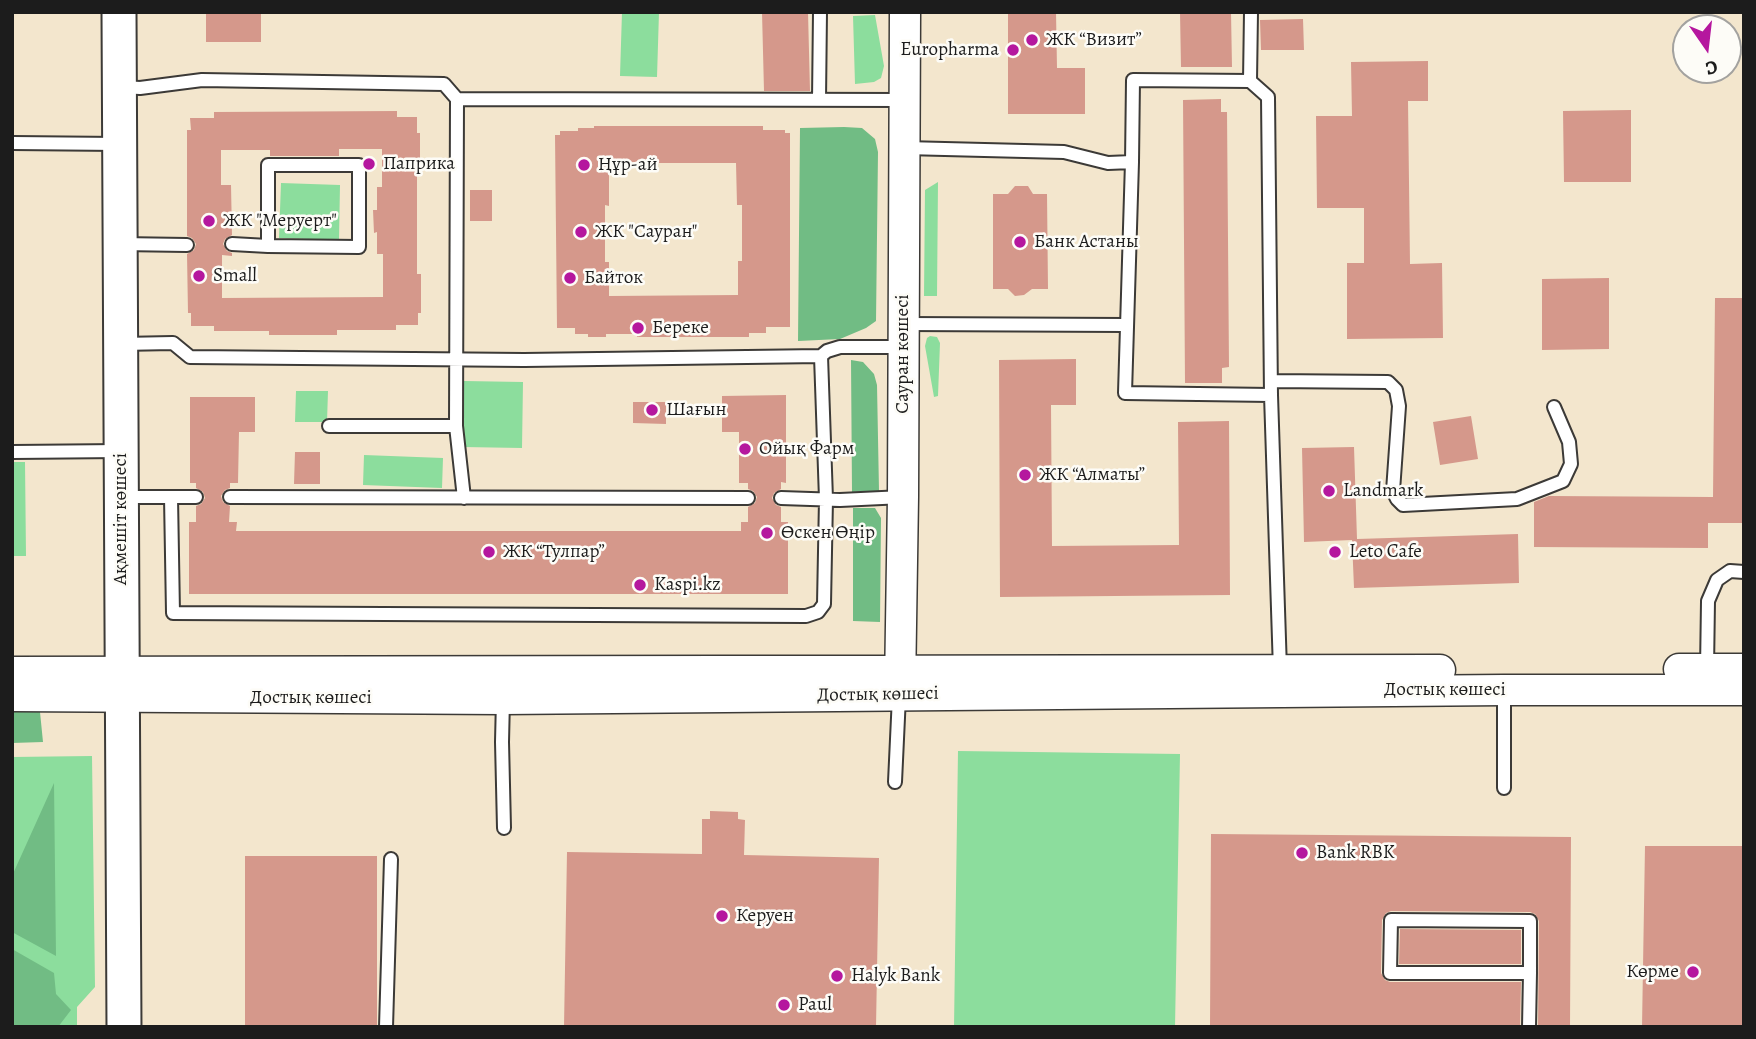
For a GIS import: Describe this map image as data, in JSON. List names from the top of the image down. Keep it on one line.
{"streets":{"main road":["Ақмешіт көшесі"],"street":["Сауран көшесі","Достық көшесі"]},"crossings":[["Сауран көшесі","Достық көшесі"],["Ақмешіт көшесі","Достық көшесі"]],"places":["ЖК “Визит”","Europharma","Паприка","Ңұр-ай","ЖК \"Меруерт\"","ЖК \"Сауран\"","Банк Астаны","Small","Байток","Береке","Шағын","Ойық Фарм","ЖК “Алматы”","Landmark","Өскен Өңір","ЖК “Тулпар”","Leto Cafe","Kaspi.kz","Bank RBK","Керуен","Көрме","Halyk Bank","Paul"],"north":"bottom"}
